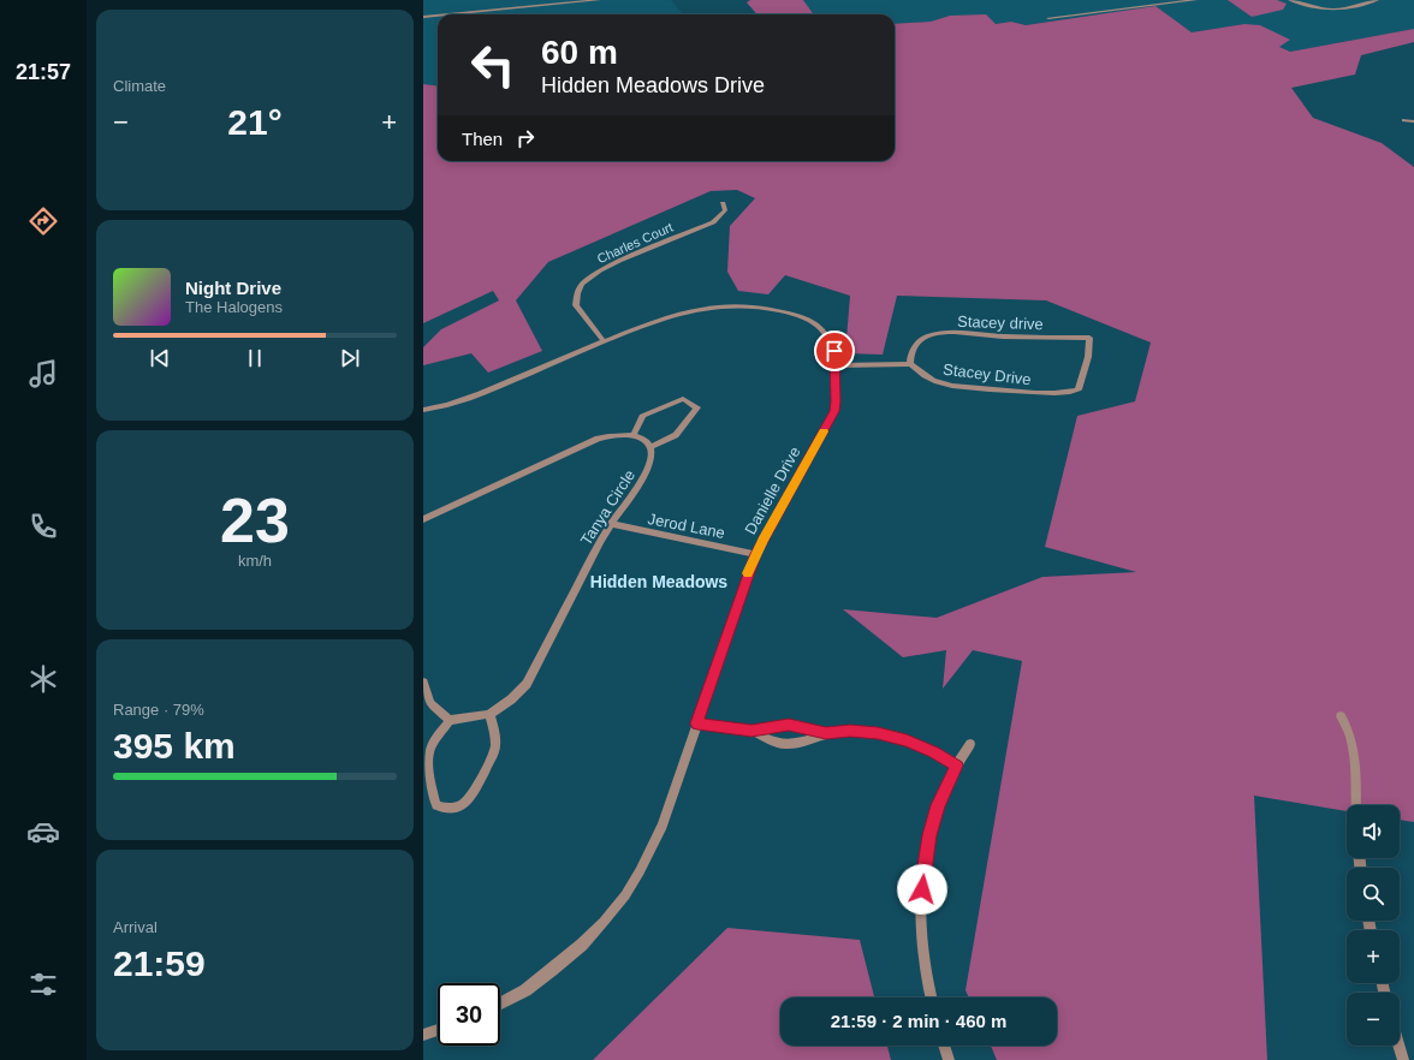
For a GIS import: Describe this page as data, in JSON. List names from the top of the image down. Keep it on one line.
{"streets":{"street":["Charles Court","Stacey drive","Stacey Drive","Danielle Drive","Tanya Circle","Jerod Lane"]},"crossings":[["Charles Court","Danielle Drive"],["Stacey drive","Stacey Drive"],["Danielle Drive","Jerod Lane"],["Tanya Circle","Jerod Lane"]],"districts":["Hidden Meadows"],"page":{"tabs":"21:57","tile":["Climate",["23","km/h"],["Range · 79%","395 km"],["Arrival","21:59"]],"turn":["60 m","Hidden Meadows Drive"],"heat":["−","21°","+"],"then":"Then","song":["Night Drive","The Halogens"],"map_buttons":["+","−"],"limit":"30","trip":"21:59 · 2 min · 460 m"}}
